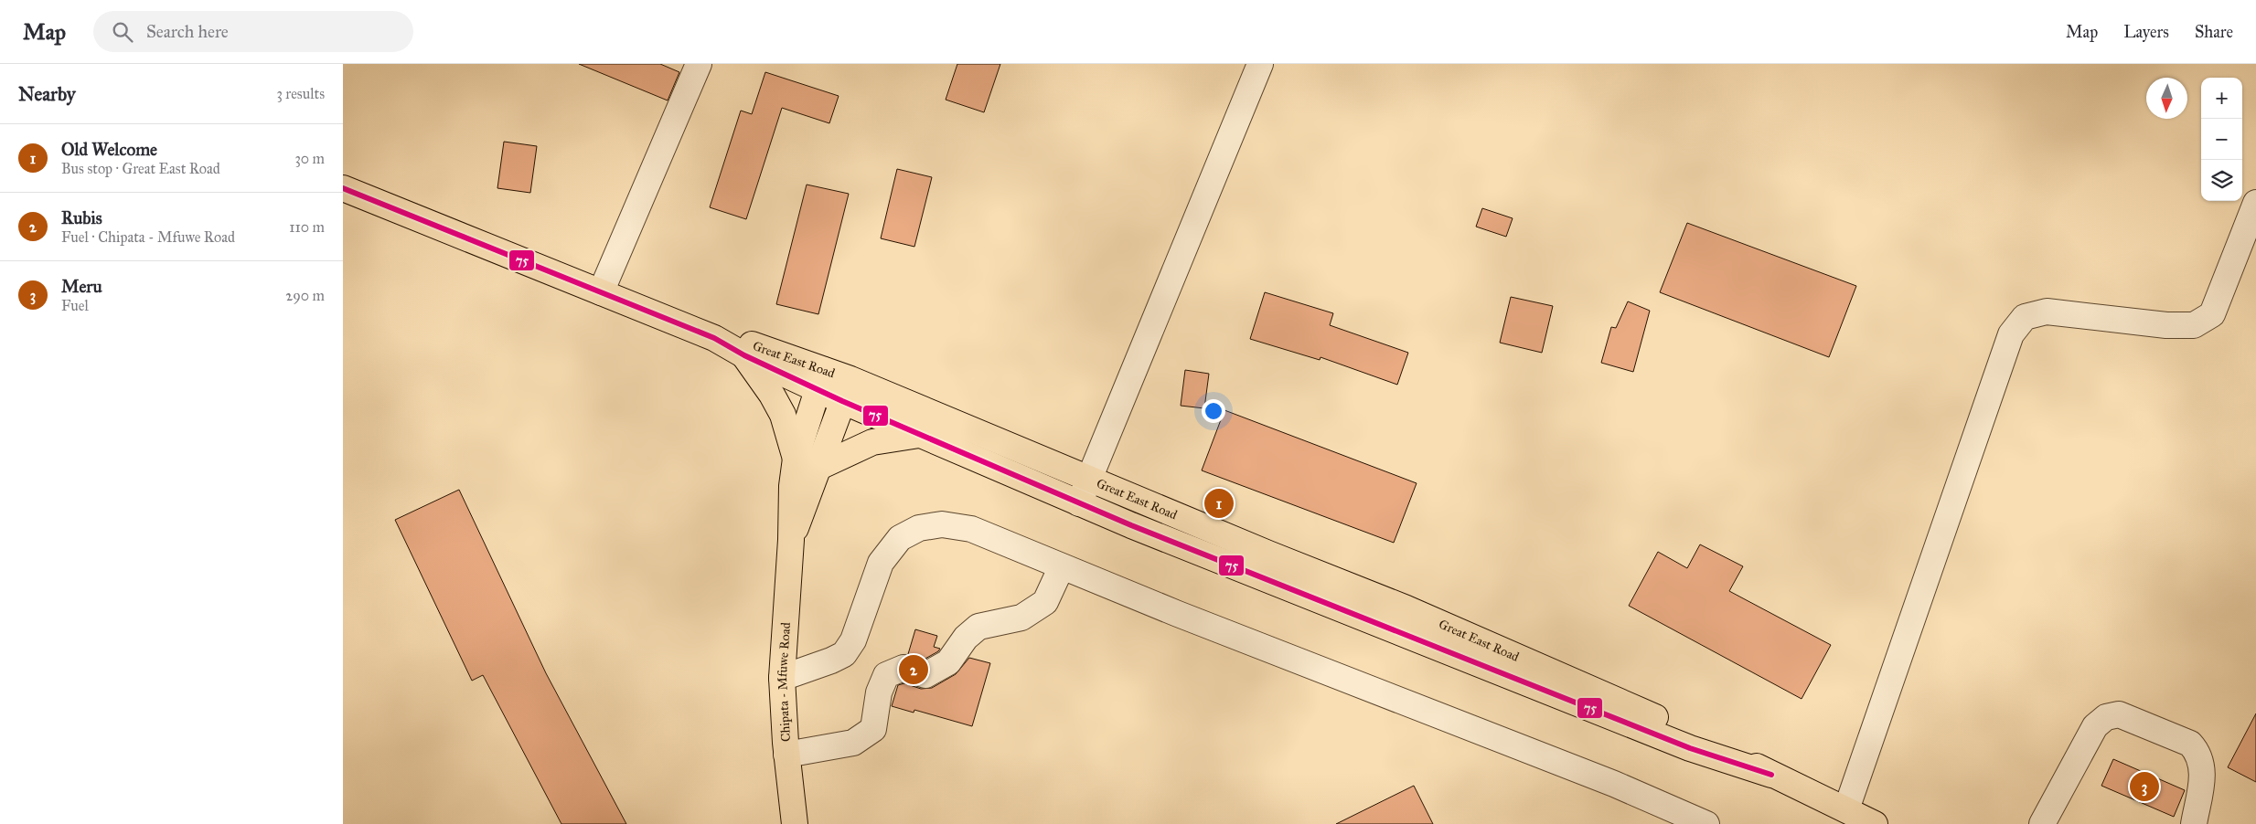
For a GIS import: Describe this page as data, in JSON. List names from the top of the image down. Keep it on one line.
{"streets":{"main road":["Great East Road","Chipata - Mfuwe Road"]},"lines":["transit line 75"],"north":"bottom","page":{"header":"Map","search":"Search here","nav":["Map","Layers","Share"],"heading":["Nearby","3 results"],"map_buttons":["+","−"],"list":[{"mark":"1","name":"Old Welcome","note":"Bus stop · Great East Road","value":"30 m"},{"mark":"2","name":"Rubis","note":"Fuel · Chipata - Mfuwe Road","value":"110 m"},{"mark":"3","name":"Meru","note":"Fuel","value":"290 m"}],"pins":["1","2","3"]}}
